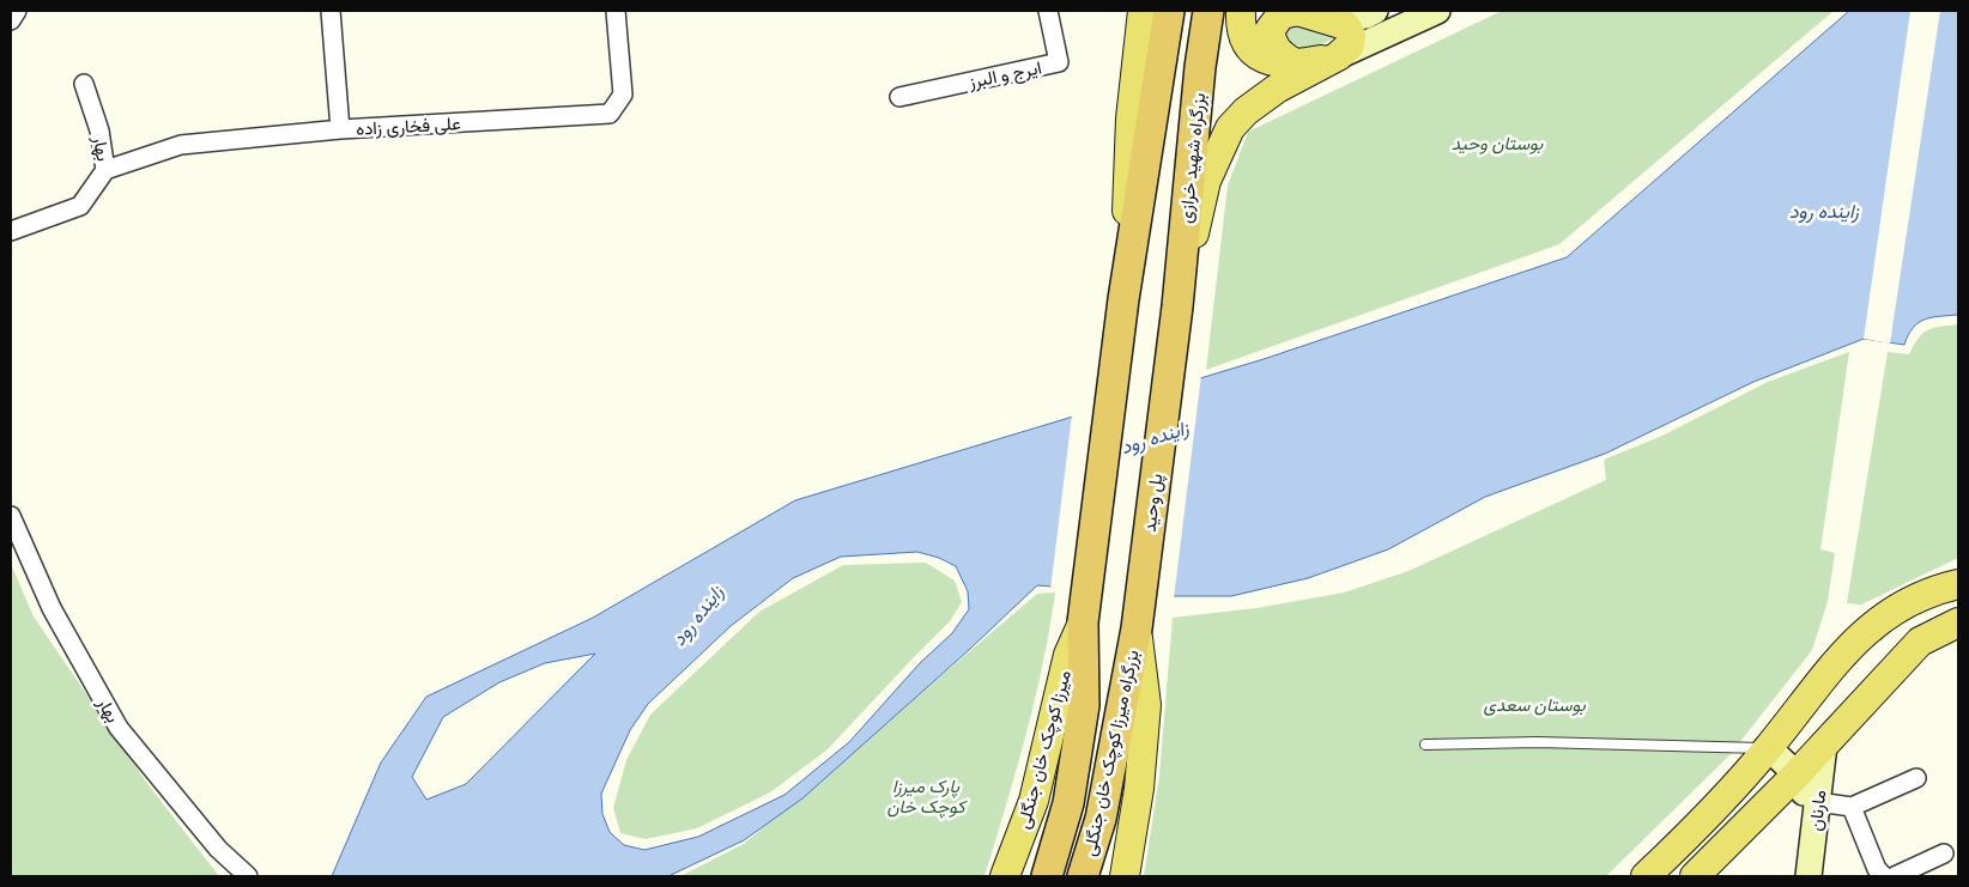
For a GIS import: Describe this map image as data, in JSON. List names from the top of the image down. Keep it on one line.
{"streets":{"highway":["بزرگراه شهید خرازی","پل وحید","بزرگراه میرزا کوچک خان جنگلی"],"main road":["میرزا کوچک خان جنگلی","مارنان"],"street":["ایرج و البرز","علی فخاری زاده","بهار"]},"crossings":[["علی فخاری زاده","بهار"],["بزرگراه شهید خرازی","پل وحید"],["پل وحید","بزرگراه میرزا کوچک خان جنگلی"],["میرزا کوچک خان جنگلی","بزرگراه میرزا کوچک خان جنگلی"]],"water":["زاینده رود"],"parks":["بوستان وحید","بوستان سعدی","پارک میرزا کوچک خان"]}
